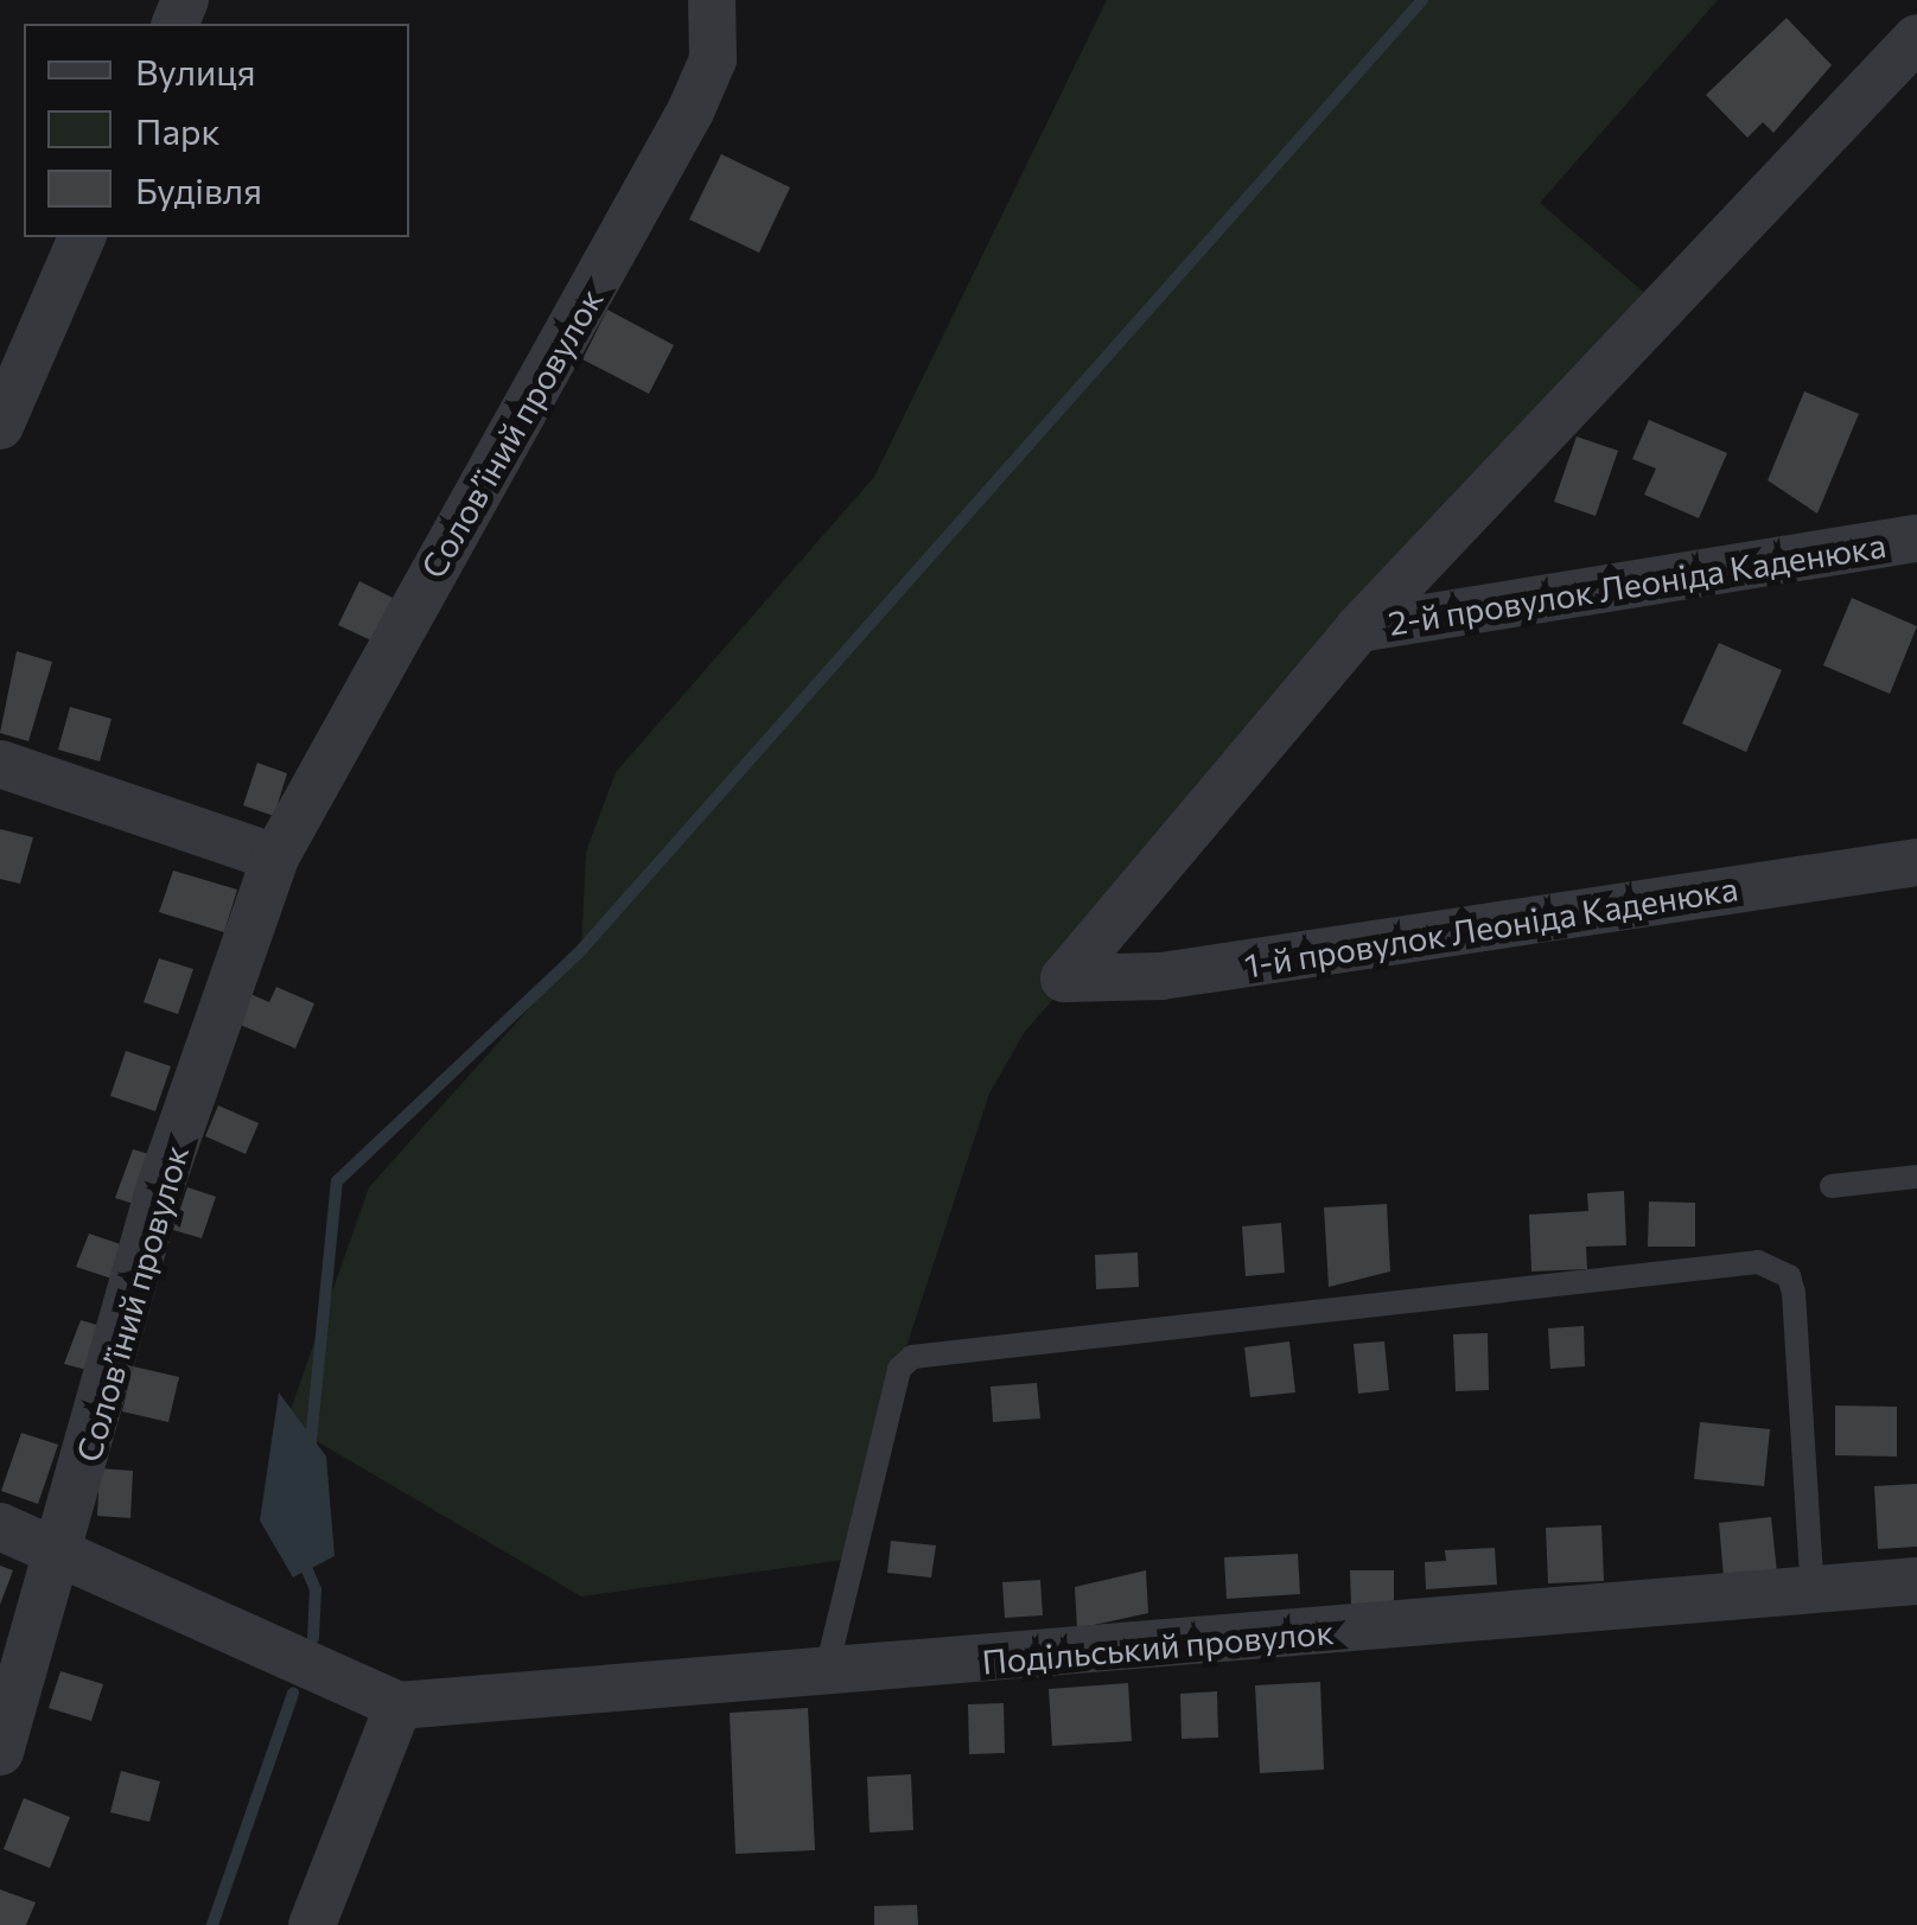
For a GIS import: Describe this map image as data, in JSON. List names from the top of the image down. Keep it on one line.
{"streets":{"street":["Соловʼїний провулок","2-й провулок Леоніда Каденюка","1-й провулок Леоніда Каденюка","Подільський провулок"]},"crossings":[["2-й провулок Леоніда Каденюка","1-й провулок Леоніда Каденюка"]],"legend":["Вулиця","Парк","Будівля"]}
